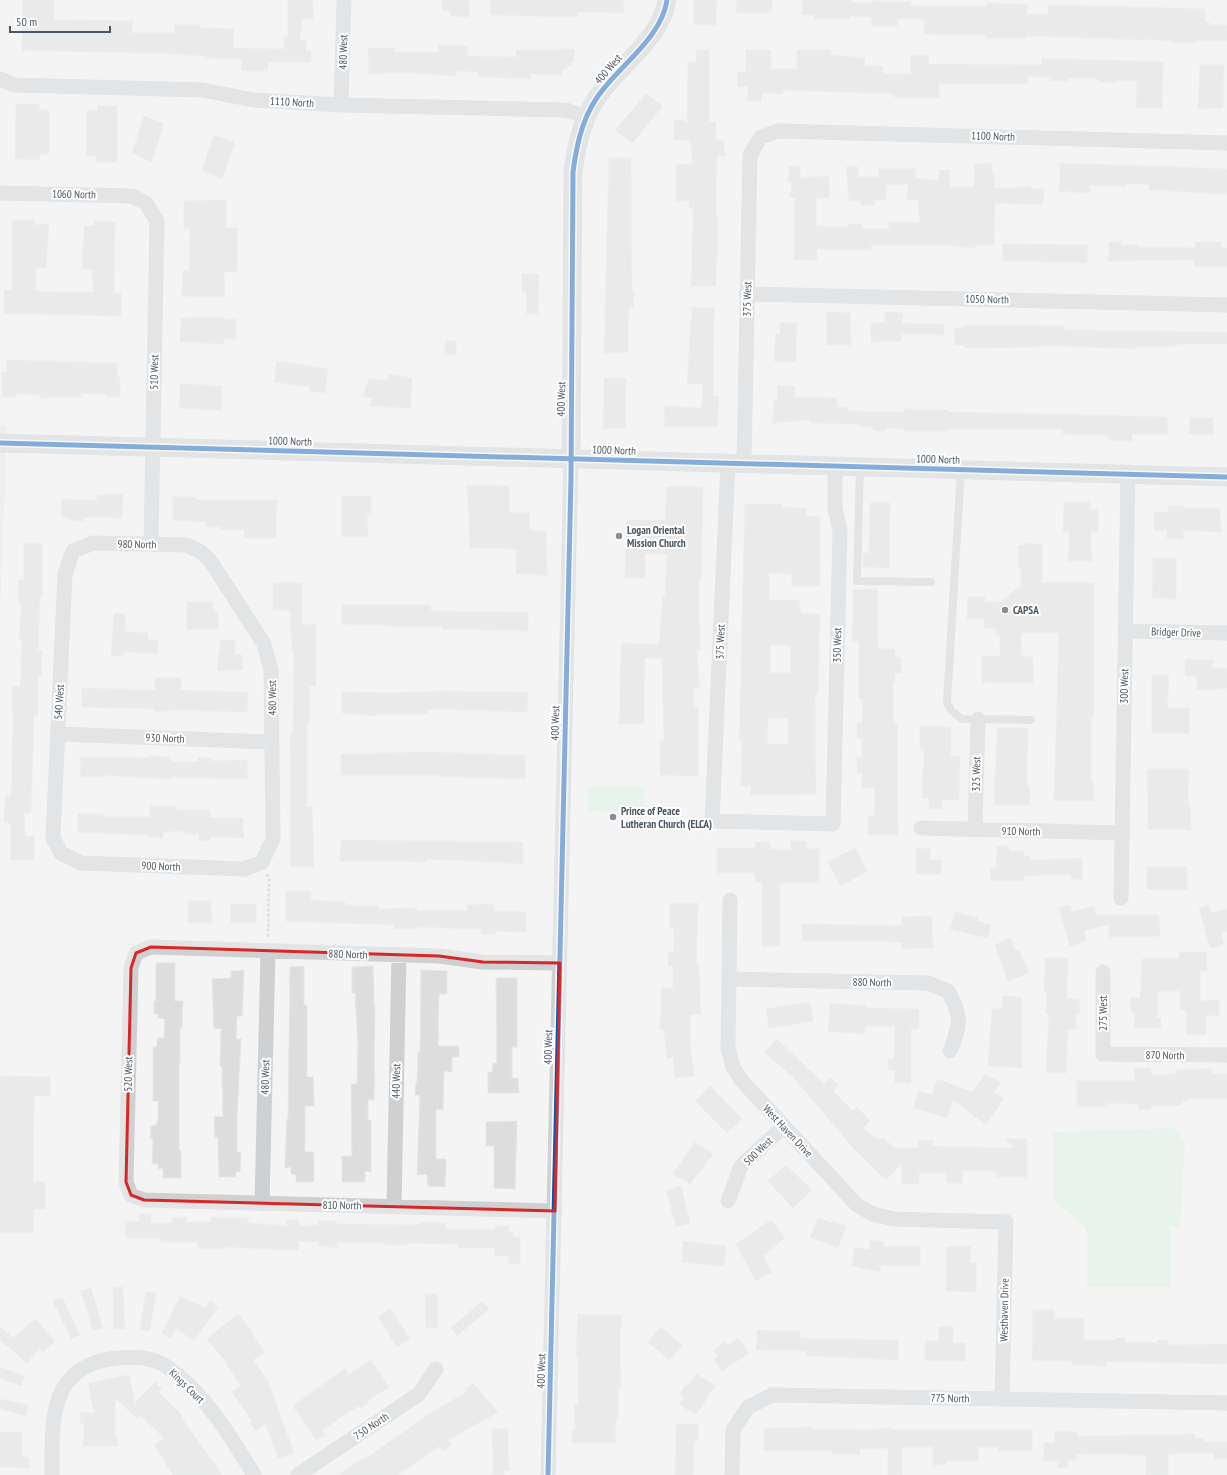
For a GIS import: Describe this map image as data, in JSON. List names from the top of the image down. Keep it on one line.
{"streets":{"street":["480 West","400 West","1110 North","1100 North","1060 North","375 West","1050 North","510 West","1000 North","980 North","Bridger Drive","350 West","300 West","540 West","930 North","325 West","910 North","900 North","880 North","275 West","870 North","520 West","440 West","West Haven Drive","500 West","810 North","Westhaven Drive","Kings Court","775 North","750 North"]},"crossings":[["480 West","1110 North"],["480 West","980 North"],["480 West","930 North"],["480 West","900 North"],["480 West","880 North"],["480 West","810 North"],["400 West","1110 North"],["400 West","1000 North"],["400 West","880 North"],["400 West","810 North"],["1100 North","375 West"],["1060 North","510 West"],["375 West","1050 North"],["375 West","1000 North"],["375 West","350 West"],["510 West","1000 North"],["510 West","980 North"],["1000 North","350 West"],["1000 North","300 West"],["980 North","540 West"],["Bridger Drive","300 West"],["300 West","910 North"],["540 West","930 North"],["540 West","900 North"],["325 West","910 North"],["880 North","520 West"],["880 North","440 West"],["880 North","West Haven Drive"],["275 West","870 North"],["520 West","810 North"],["440 West","810 North"],["West Haven Drive","500 West"],["West Haven Drive","Westhaven Drive"],["Westhaven Drive","775 North"]],"places":["Logan Oriental Mission Church","CAPSA","Prince of Peace Lutheran Church (ELCA)"],"scale_bar":"50 m"}
